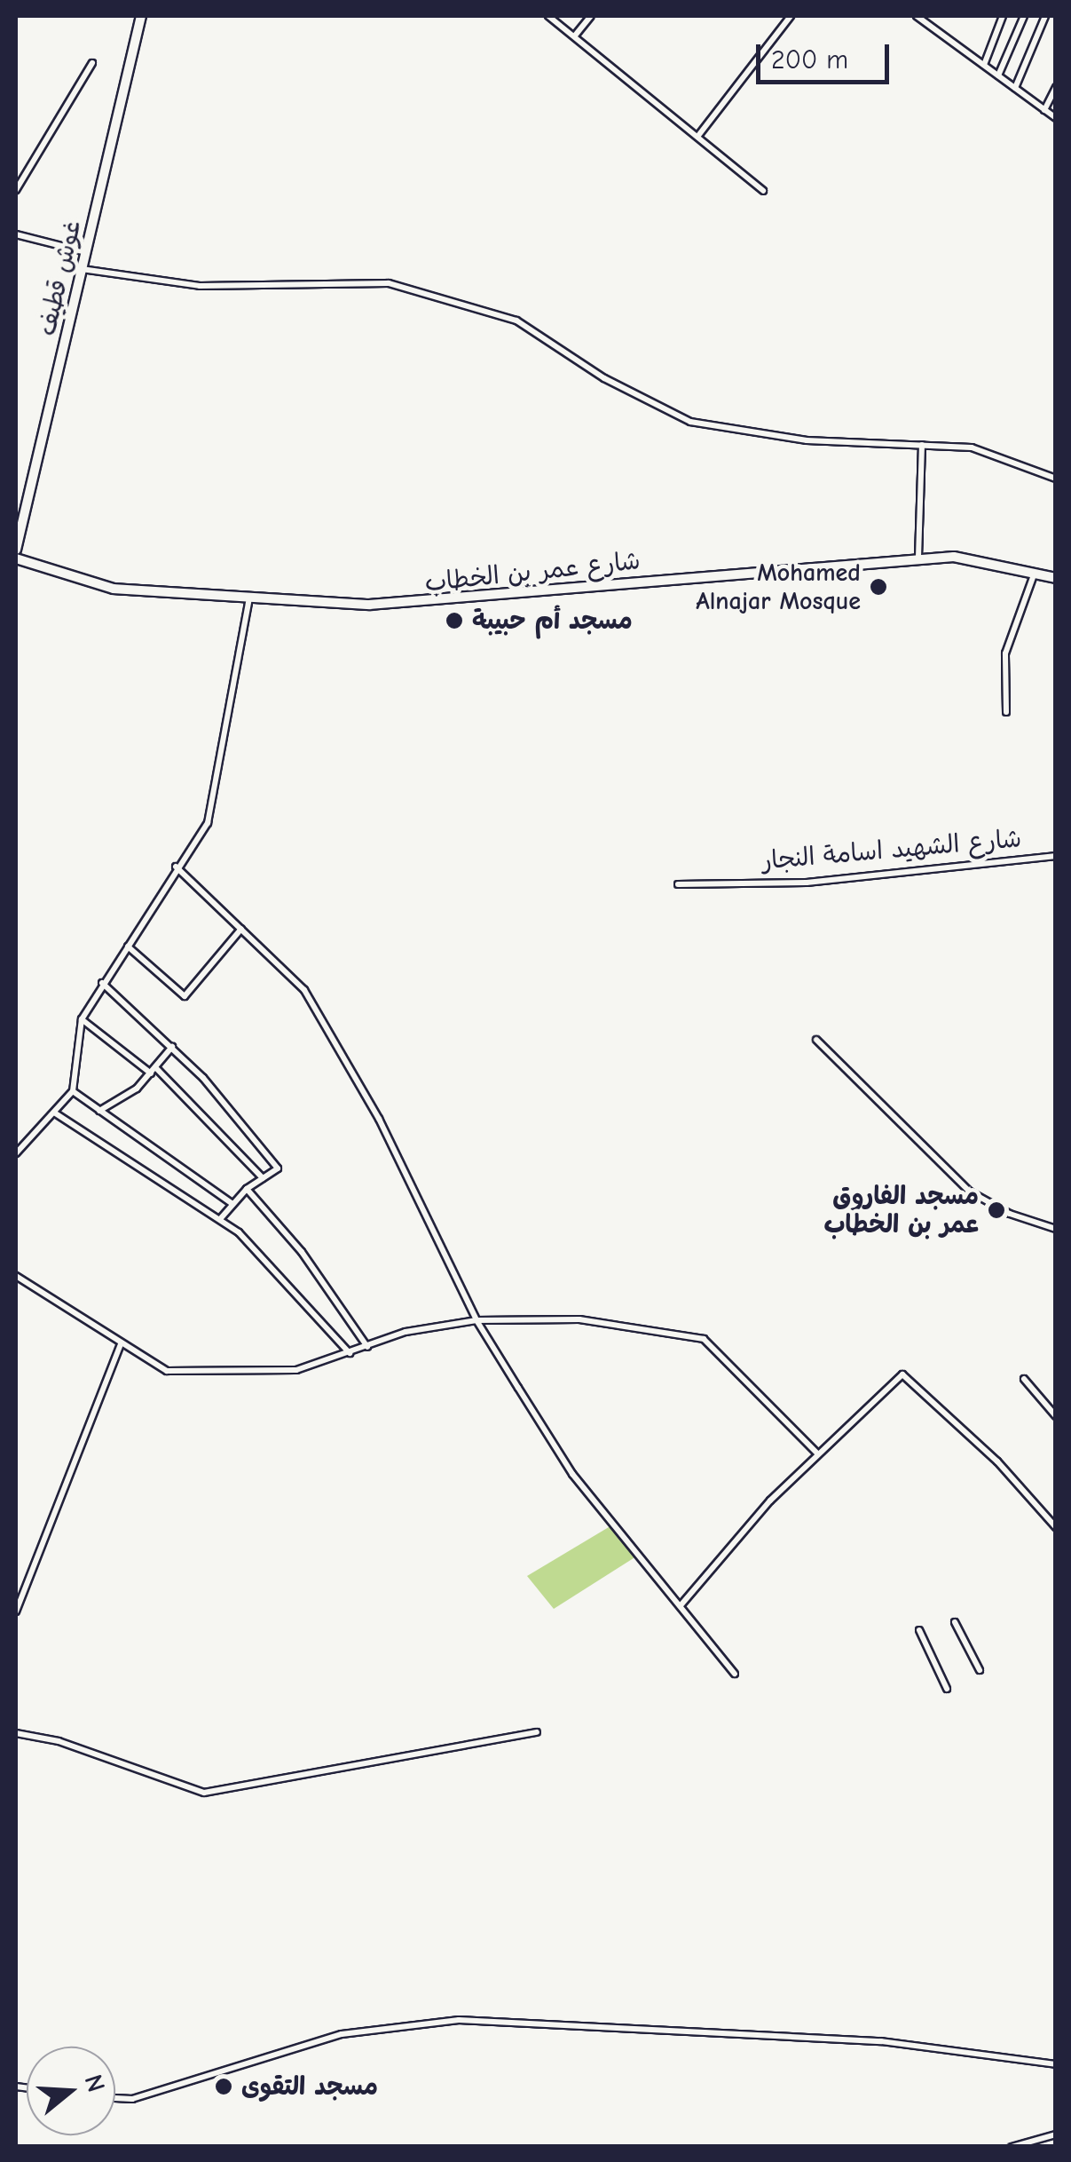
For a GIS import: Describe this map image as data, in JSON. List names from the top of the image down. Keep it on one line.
{"streets":{"main road":["غوش قطيف","شارع عمر بن الخطاب"],"street":["شارع الشهيد اسامة النجار"]},"places":["Mohamed Alnajar Mosque","مسجد أم حبيبة","مسجد الفاروق عمر بن الخطاب","مسجد التقوى"],"scale_bar":"200 m","north":"right"}
